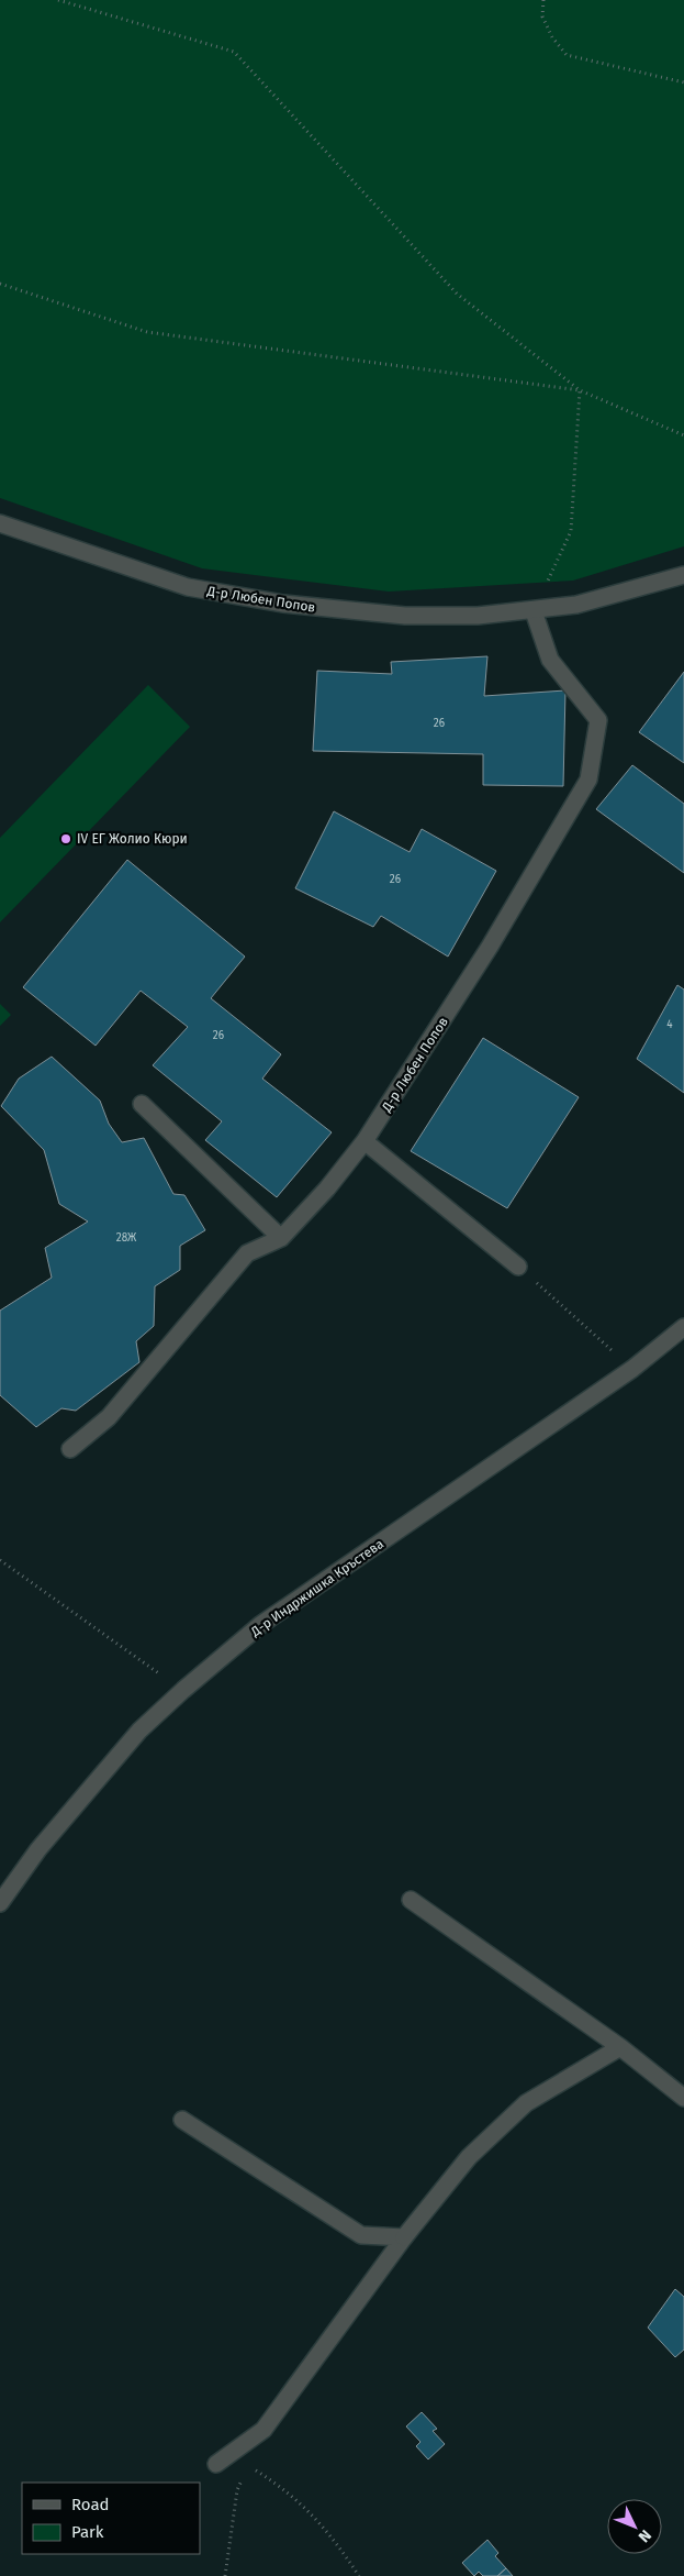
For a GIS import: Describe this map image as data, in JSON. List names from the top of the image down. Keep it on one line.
{"streets":{"street":["Д-р Любен Попов","Д-р Индржишка Кръстева"]},"places":["IV ЕГ Жолио Кюри"],"house_numbers":["26","26","4","26","28Ж"],"legend":["Road","Park"],"north":"bottom right"}
